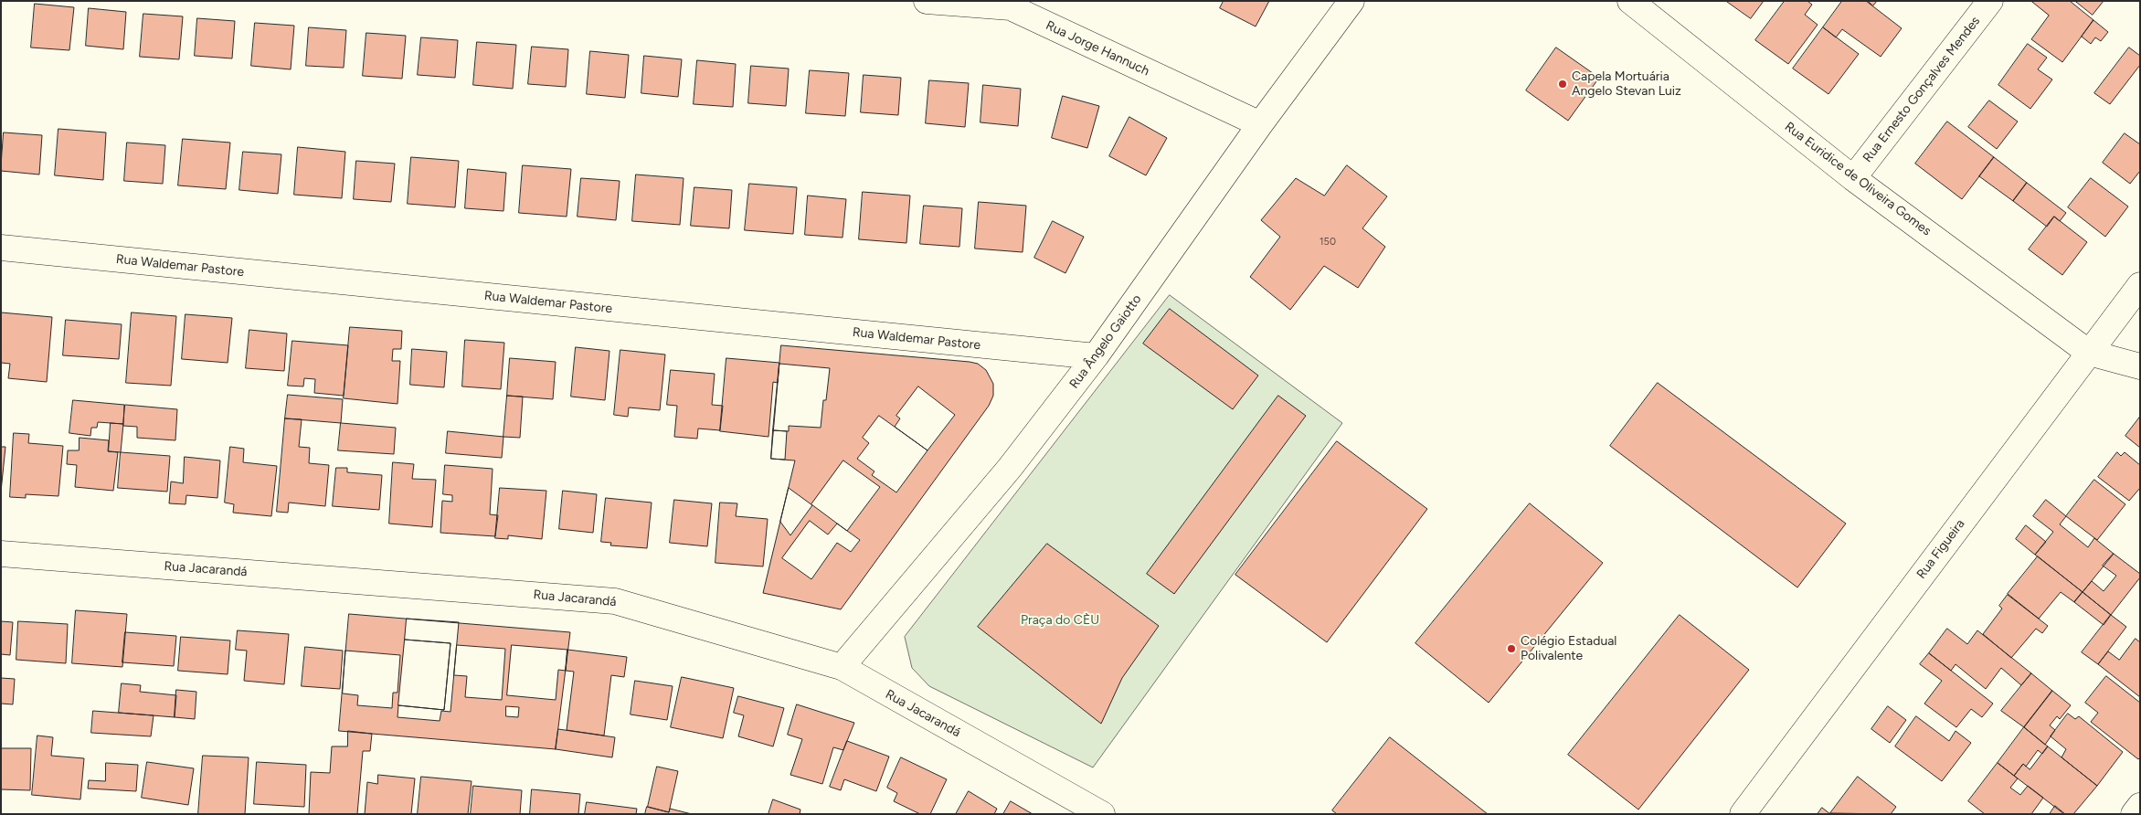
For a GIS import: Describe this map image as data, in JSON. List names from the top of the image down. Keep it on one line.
{"streets":{"street":["Rua Jorge Hannuch","Rua Ernesto Gonçalves Mendes","Rua Euridice de Oliveira Gomes","Rua Waldemar Pastore","Rua Ângelo Gaiotto","Rua Figueira","Rua Jacarandá"]},"crossings":[["Rua Jorge Hannuch","Rua Ângelo Gaiotto"],["Rua Ernesto Gonçalves Mendes","Rua Euridice de Oliveira Gomes"],["Rua Euridice de Oliveira Gomes","Rua Figueira"],["Rua Waldemar Pastore","Rua Ângelo Gaiotto"],["Rua Ângelo Gaiotto","Rua Jacarandá"]],"parks":["Praça do CÈU"],"places":["Capela Mortuária Angelo Stevan Luiz","Colégio Estadual Polivalente"],"house_numbers":["150"]}
